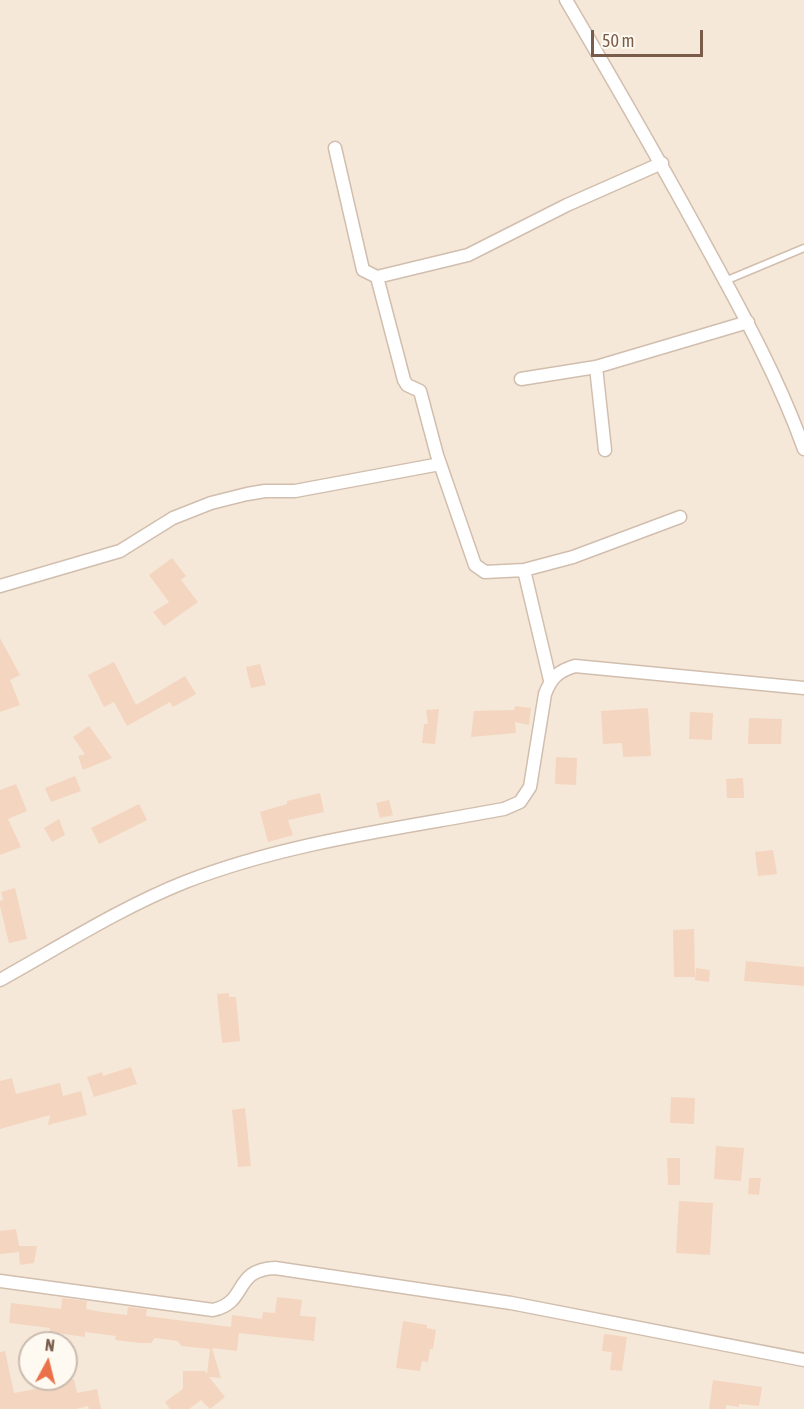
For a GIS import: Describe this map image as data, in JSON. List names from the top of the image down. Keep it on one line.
{"scale_bar":"50 m","north":"top"}
